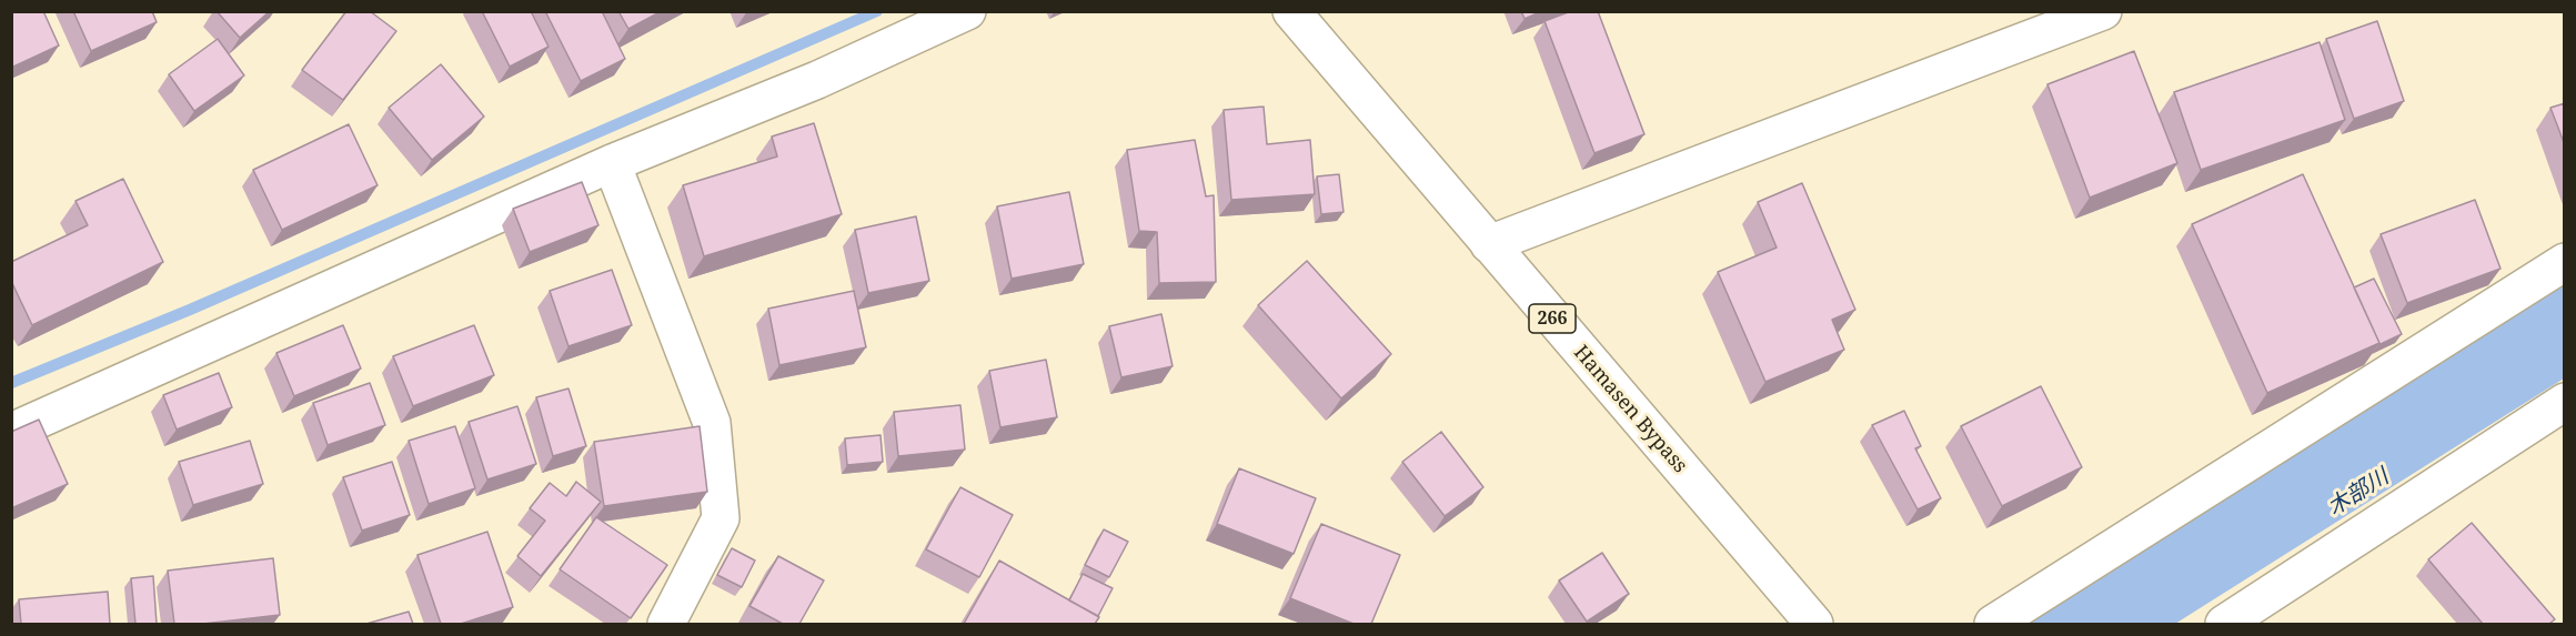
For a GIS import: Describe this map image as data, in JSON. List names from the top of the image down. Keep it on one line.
{"streets":{"main road":["266","Hamasen Bypass"]},"water":["木部川"]}
